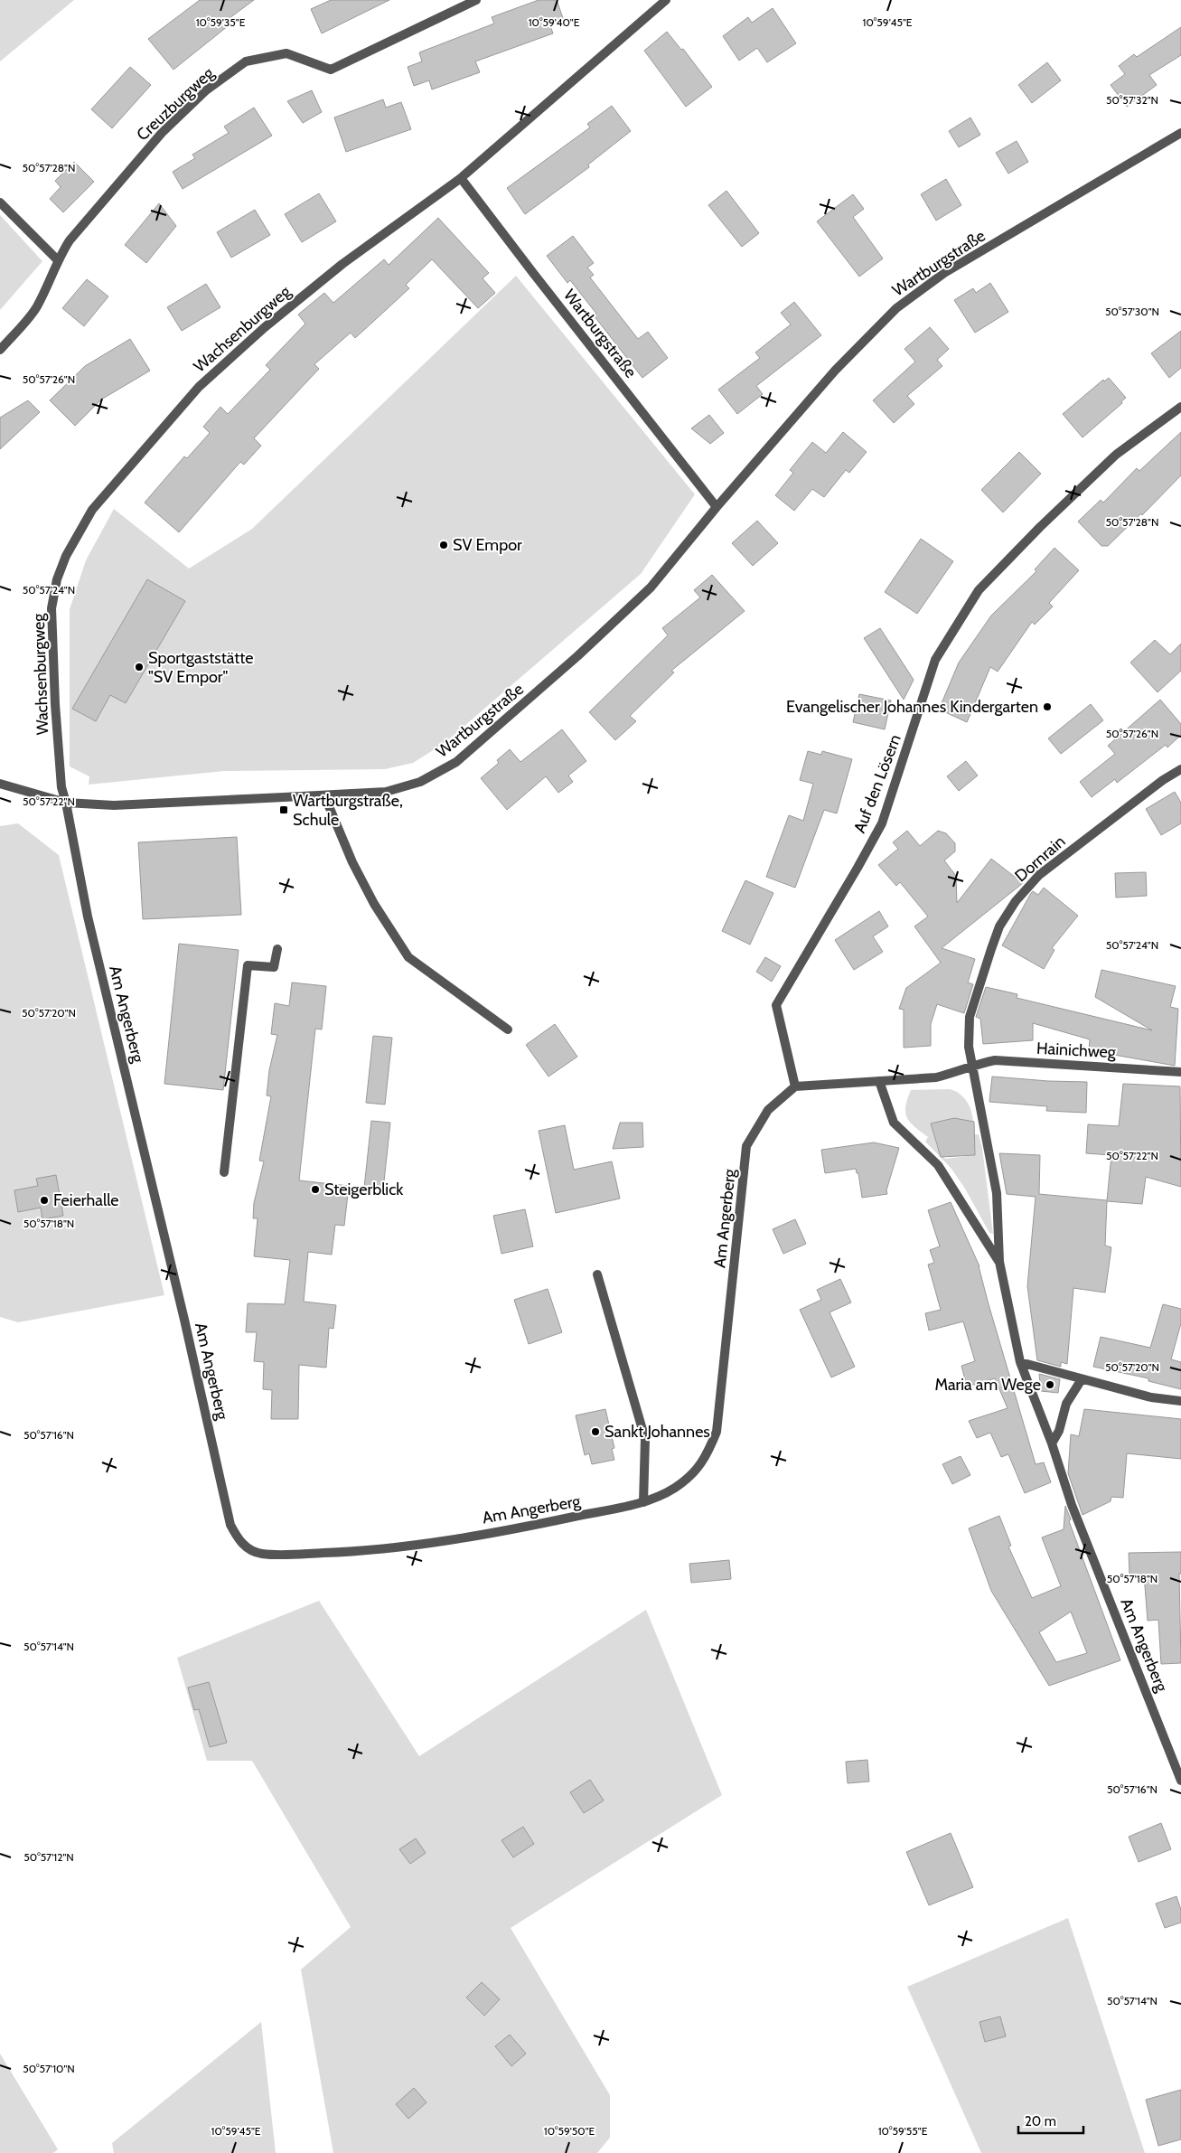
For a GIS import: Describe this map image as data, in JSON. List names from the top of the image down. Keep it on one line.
{"streets":{"street":["Creuzburgweg","Wartburgstraße","Wachsenburgweg","Auf den Lösern","Dornrain","Am Angerberg","Hainichweg"]},"crossings":[["Wartburgstraße","Wachsenburgweg"],["Wartburgstraße","Am Angerberg"],["Wachsenburgweg","Am Angerberg"],["Auf den Lösern","Am Angerberg"],["Dornrain","Am Angerberg"],["Dornrain","Hainichweg"],["Am Angerberg","Hainichweg"]],"places":{"other":["SV Empor","Sportgaststätte \"SV Empor\"","Evangelischer Johannes Kindergarten","Steigerblick","Feierhalle","Maria am Wege","Sankt Johannes"],"transit":["Wartburgstraße, Schule"]},"scale_bar":"20 m","coordinates":["10°59'35\"E","10°59'40\"E","10°59'45\"E","50°57'32\"N","50°57'28\"N","50°57'30\"N","50°57'26\"N","50°57'24\"N","50°57'22\"N","50°57'20\"N","50°57'18\"N","50°57'16\"N","50°57'14\"N","50°57'12\"N","50°57'10\"N","10°59'50\"E","10°59'55\"E"]}
